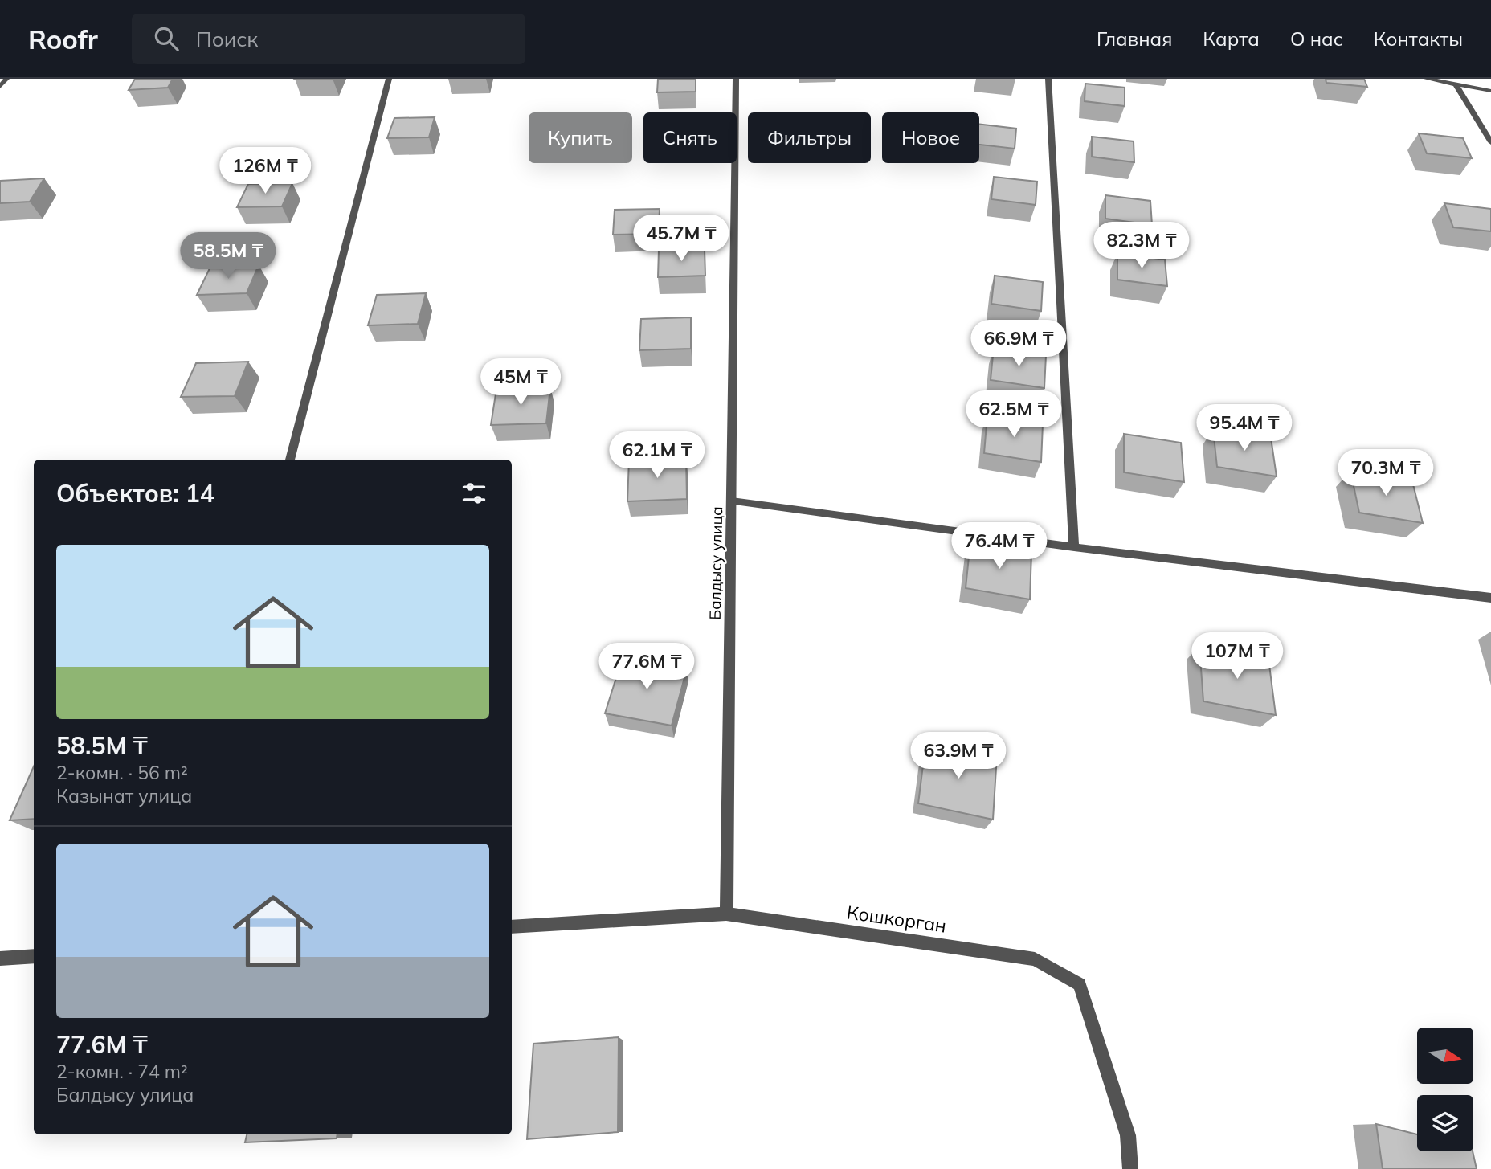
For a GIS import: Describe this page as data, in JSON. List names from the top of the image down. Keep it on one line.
{"streets":{"street":["Балдысу улица","Кошкорган"]},"crossings":[["Балдысу улица","Кошкорган"]],"north":"right","page":{"header":"Roofr","search":"Поиск","nav":["Главная","Карта","О нас","Контакты"],"chip":["Купить","Снять","Фильтры","Новое"],"price":["126M ₸","45.7M ₸","82.3M ₸","58.5M ₸","66.9M ₸","45M ₸","62.5M ₸","95.4M ₸","62.1M ₸","70.3M ₸","76.4M ₸","107M ₸","77.6M ₸","63.9M ₸"],"heading":"Объектов: 14","list":[{"name":"58.5M ₸","note":"2-комн. · 56 m² · Казынат улица"},{"name":"77.6M ₸","note":"2-комн. · 74 m² · Балдысу улица"}]}}
